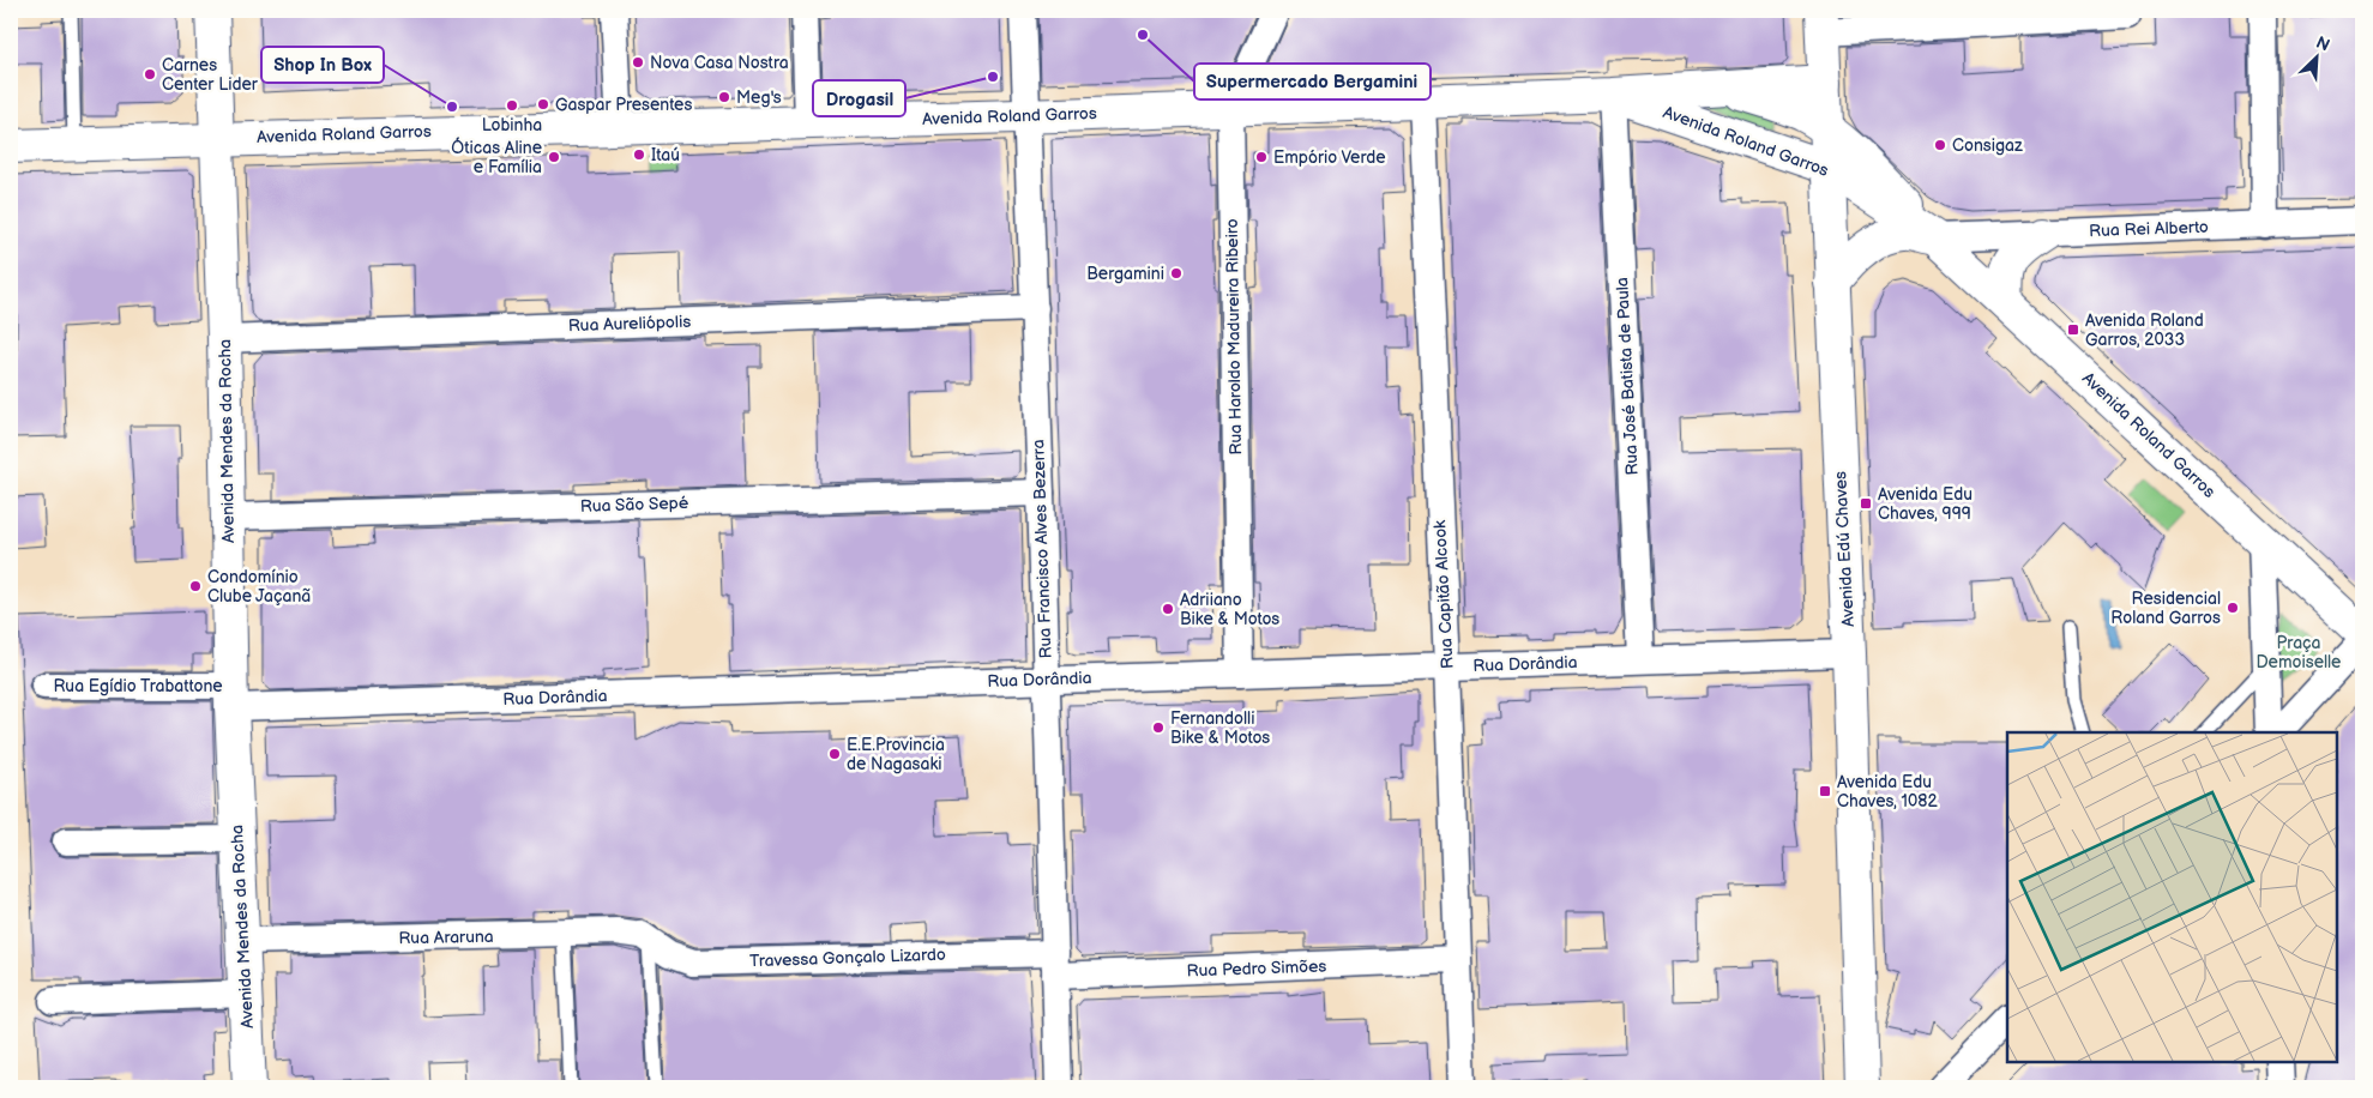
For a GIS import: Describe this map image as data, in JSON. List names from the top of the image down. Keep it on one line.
{"streets":{"main road":["Avenida Roland Garros","Avenida Mendes da Rocha","Avenida Edú Chaves"],"street":["Rua Rei Alberto","Rua Aureliópolis","Rua Haroldo Madureira Ribeiro","Rua José Batista de Paula","Rua São Sepé","Rua Francisco Alves Bezerra","Rua Capitão Alcook","Rua Dorândia","Rua Egídio Trabattone","Rua Araruna","Travessa Gonçalo Lizardo","Rua Pedro Simões"]},"crossings":[["Avenida Roland Garros","Rua Rei Alberto"],["Avenida Roland Garros","Rua Haroldo Madureira Ribeiro"],["Avenida Roland Garros","Rua José Batista de Paula"],["Avenida Roland Garros","Avenida Mendes da Rocha"],["Avenida Roland Garros","Rua Francisco Alves Bezerra"],["Avenida Roland Garros","Avenida Edú Chaves"],["Avenida Roland Garros","Rua Capitão Alcook"],["Rua Aureliópolis","Avenida Mendes da Rocha"],["Rua Aureliópolis","Rua Francisco Alves Bezerra"],["Rua Haroldo Madureira Ribeiro","Rua Dorândia"],["Rua José Batista de Paula","Rua Dorândia"],["Avenida Mendes da Rocha","Rua São Sepé"],["Avenida Mendes da Rocha","Rua Dorândia"],["Avenida Mendes da Rocha","Rua Egídio Trabattone"],["Avenida Mendes da Rocha","Rua Araruna"],["Rua São Sepé","Rua Francisco Alves Bezerra"],["Rua Francisco Alves Bezerra","Rua Dorândia"],["Rua Francisco Alves Bezerra","Travessa Gonçalo Lizardo"],["Rua Francisco Alves Bezerra","Rua Pedro Simões"],["Avenida Edú Chaves","Rua Dorândia"],["Rua Capitão Alcook","Rua Dorândia"],["Rua Capitão Alcook","Rua Pedro Simões"],["Rua Dorândia","Rua Egídio Trabattone"],["Rua Araruna","Travessa Gonçalo Lizardo"],["Travessa Gonçalo Lizardo","Rua Pedro Simões"]],"parks":["Praça Demoiselle"],"places":{"other":["Supermercado Bergamini","Nova Casa Nostra","Carnes Center Lider","Drogasil","Meg's","Gaspar Presentes","Lobinha","Shop In Box","Consigaz","Itaú","Óticas Aline e Família","Empório Verde","Bergamini","Condomínio Clube Jaçanã","Residencial Roland Garros","Adriiano Bike & Motos","Fernandolli Bike & Motos","E.E.Provincia de Nagasaki"],"transit":["Avenida Roland Garros, 2033","Avenida Edu Chaves, 999","Avenida Edu Chaves, 1082"]},"north":"top right"}
